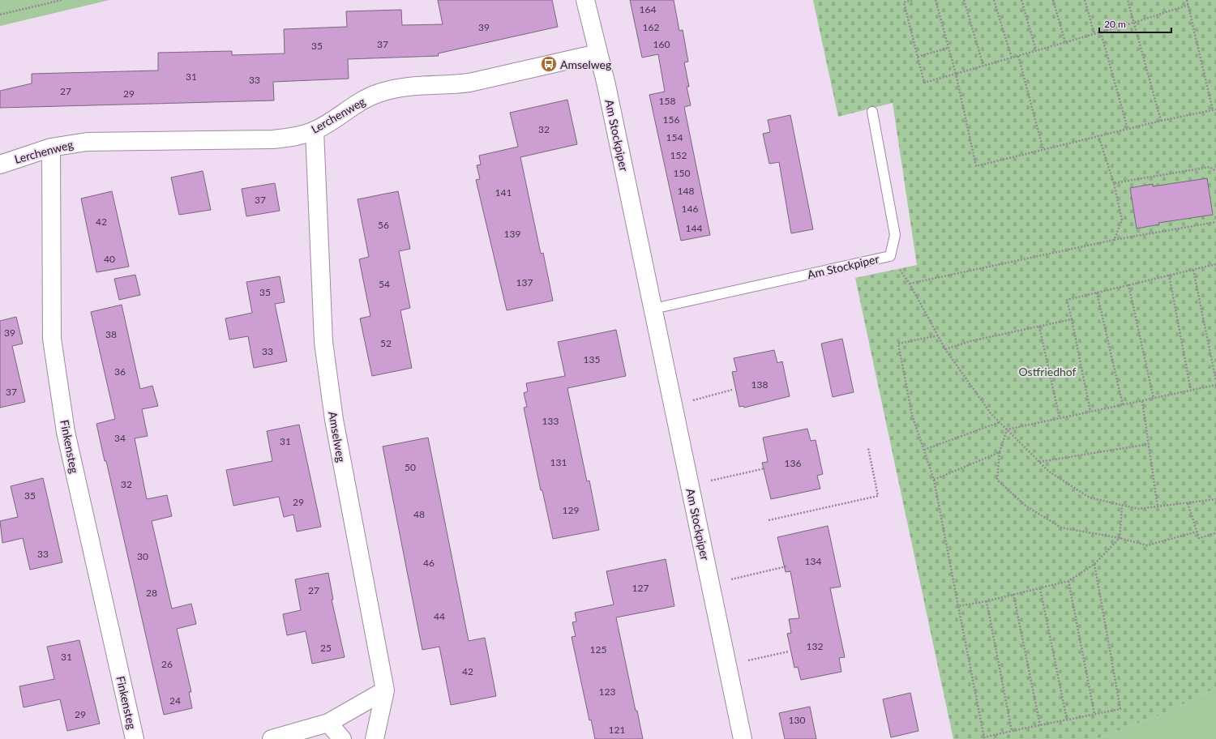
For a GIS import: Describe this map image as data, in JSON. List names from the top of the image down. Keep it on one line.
{"streets":{"street":["Lerchenweg","Am Stockpiper","Amselweg","Finkensteg"]},"crossings":[["Lerchenweg","Am Stockpiper"],["Lerchenweg","Amselweg"],["Lerchenweg","Finkensteg"]],"parks":["Ostfriedhof"],"places":{"bus stop":["Amselweg"]},"house_numbers":["164","39","162","37","160","35","31","33","27","29","158","156","32","154","152","150","148","141","37","146","42","56","144","139","40","137","54","35","39","38","52","33","135","36","138","37","133","34","31","131","136","50","32","35","29","129","48","33","30","134","46","127","27","28","44","132","25","125","31","26","42","123","24","29","130","121"],"scale_bar":"20 m"}
